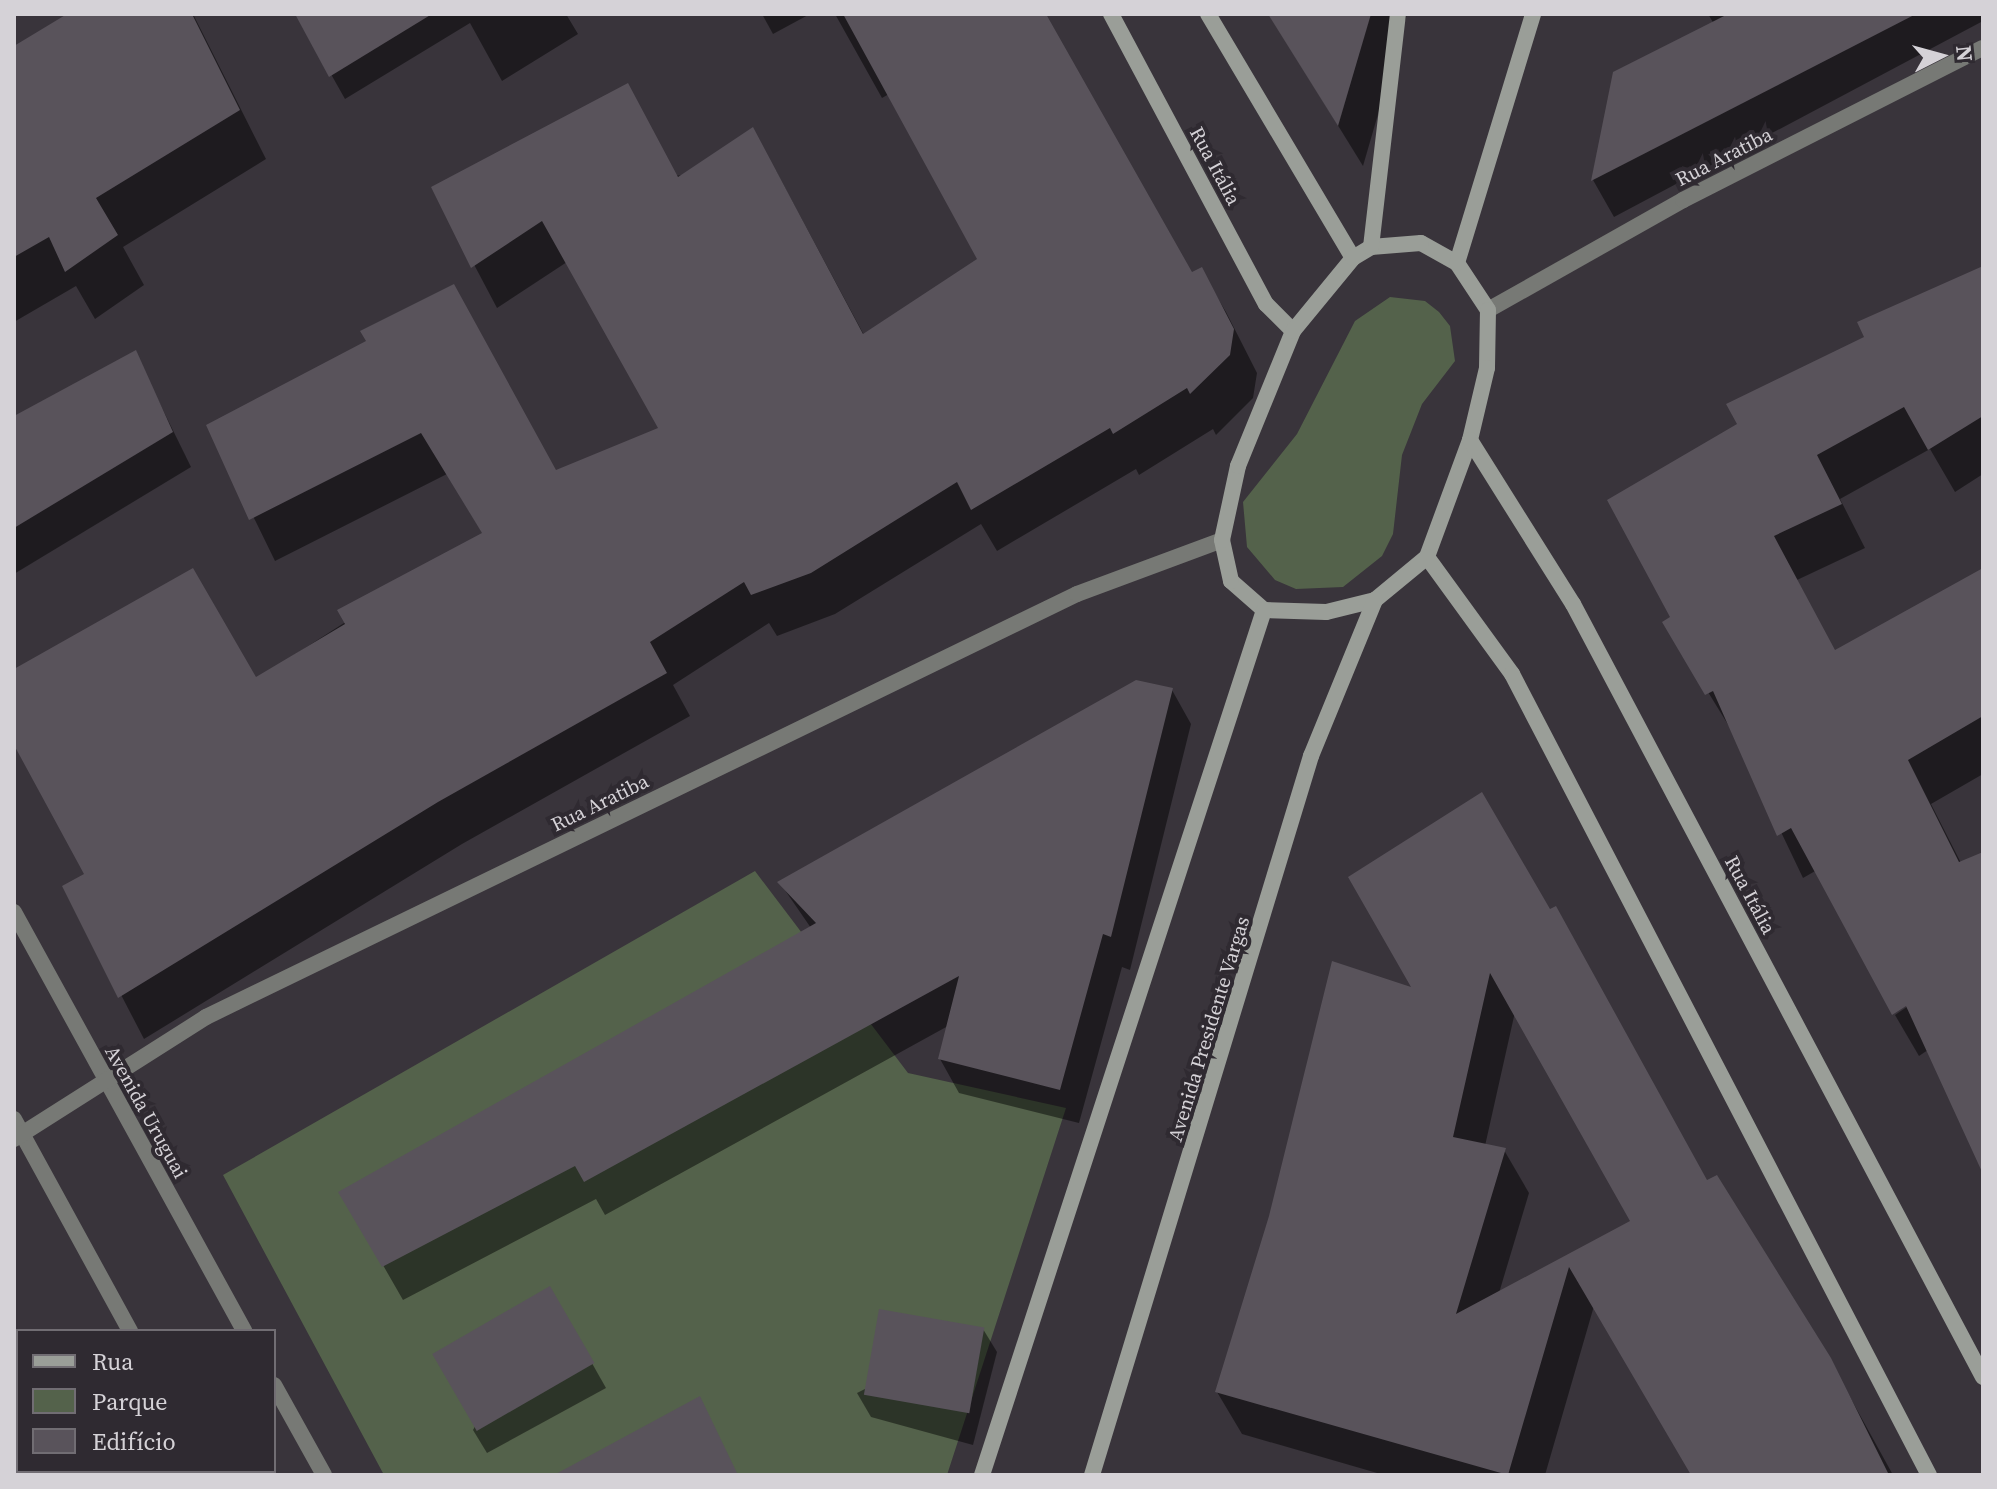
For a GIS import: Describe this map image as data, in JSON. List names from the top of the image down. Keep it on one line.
{"streets":{"main road":["Rua Itália","Avenida Presidente Vargas"],"street":["Rua Aratiba","Avenida Uruguai"]},"crossings":[["Rua Aratiba","Avenida Uruguai"]],"legend":["Rua","Parque","Edifício"],"north":"right"}
